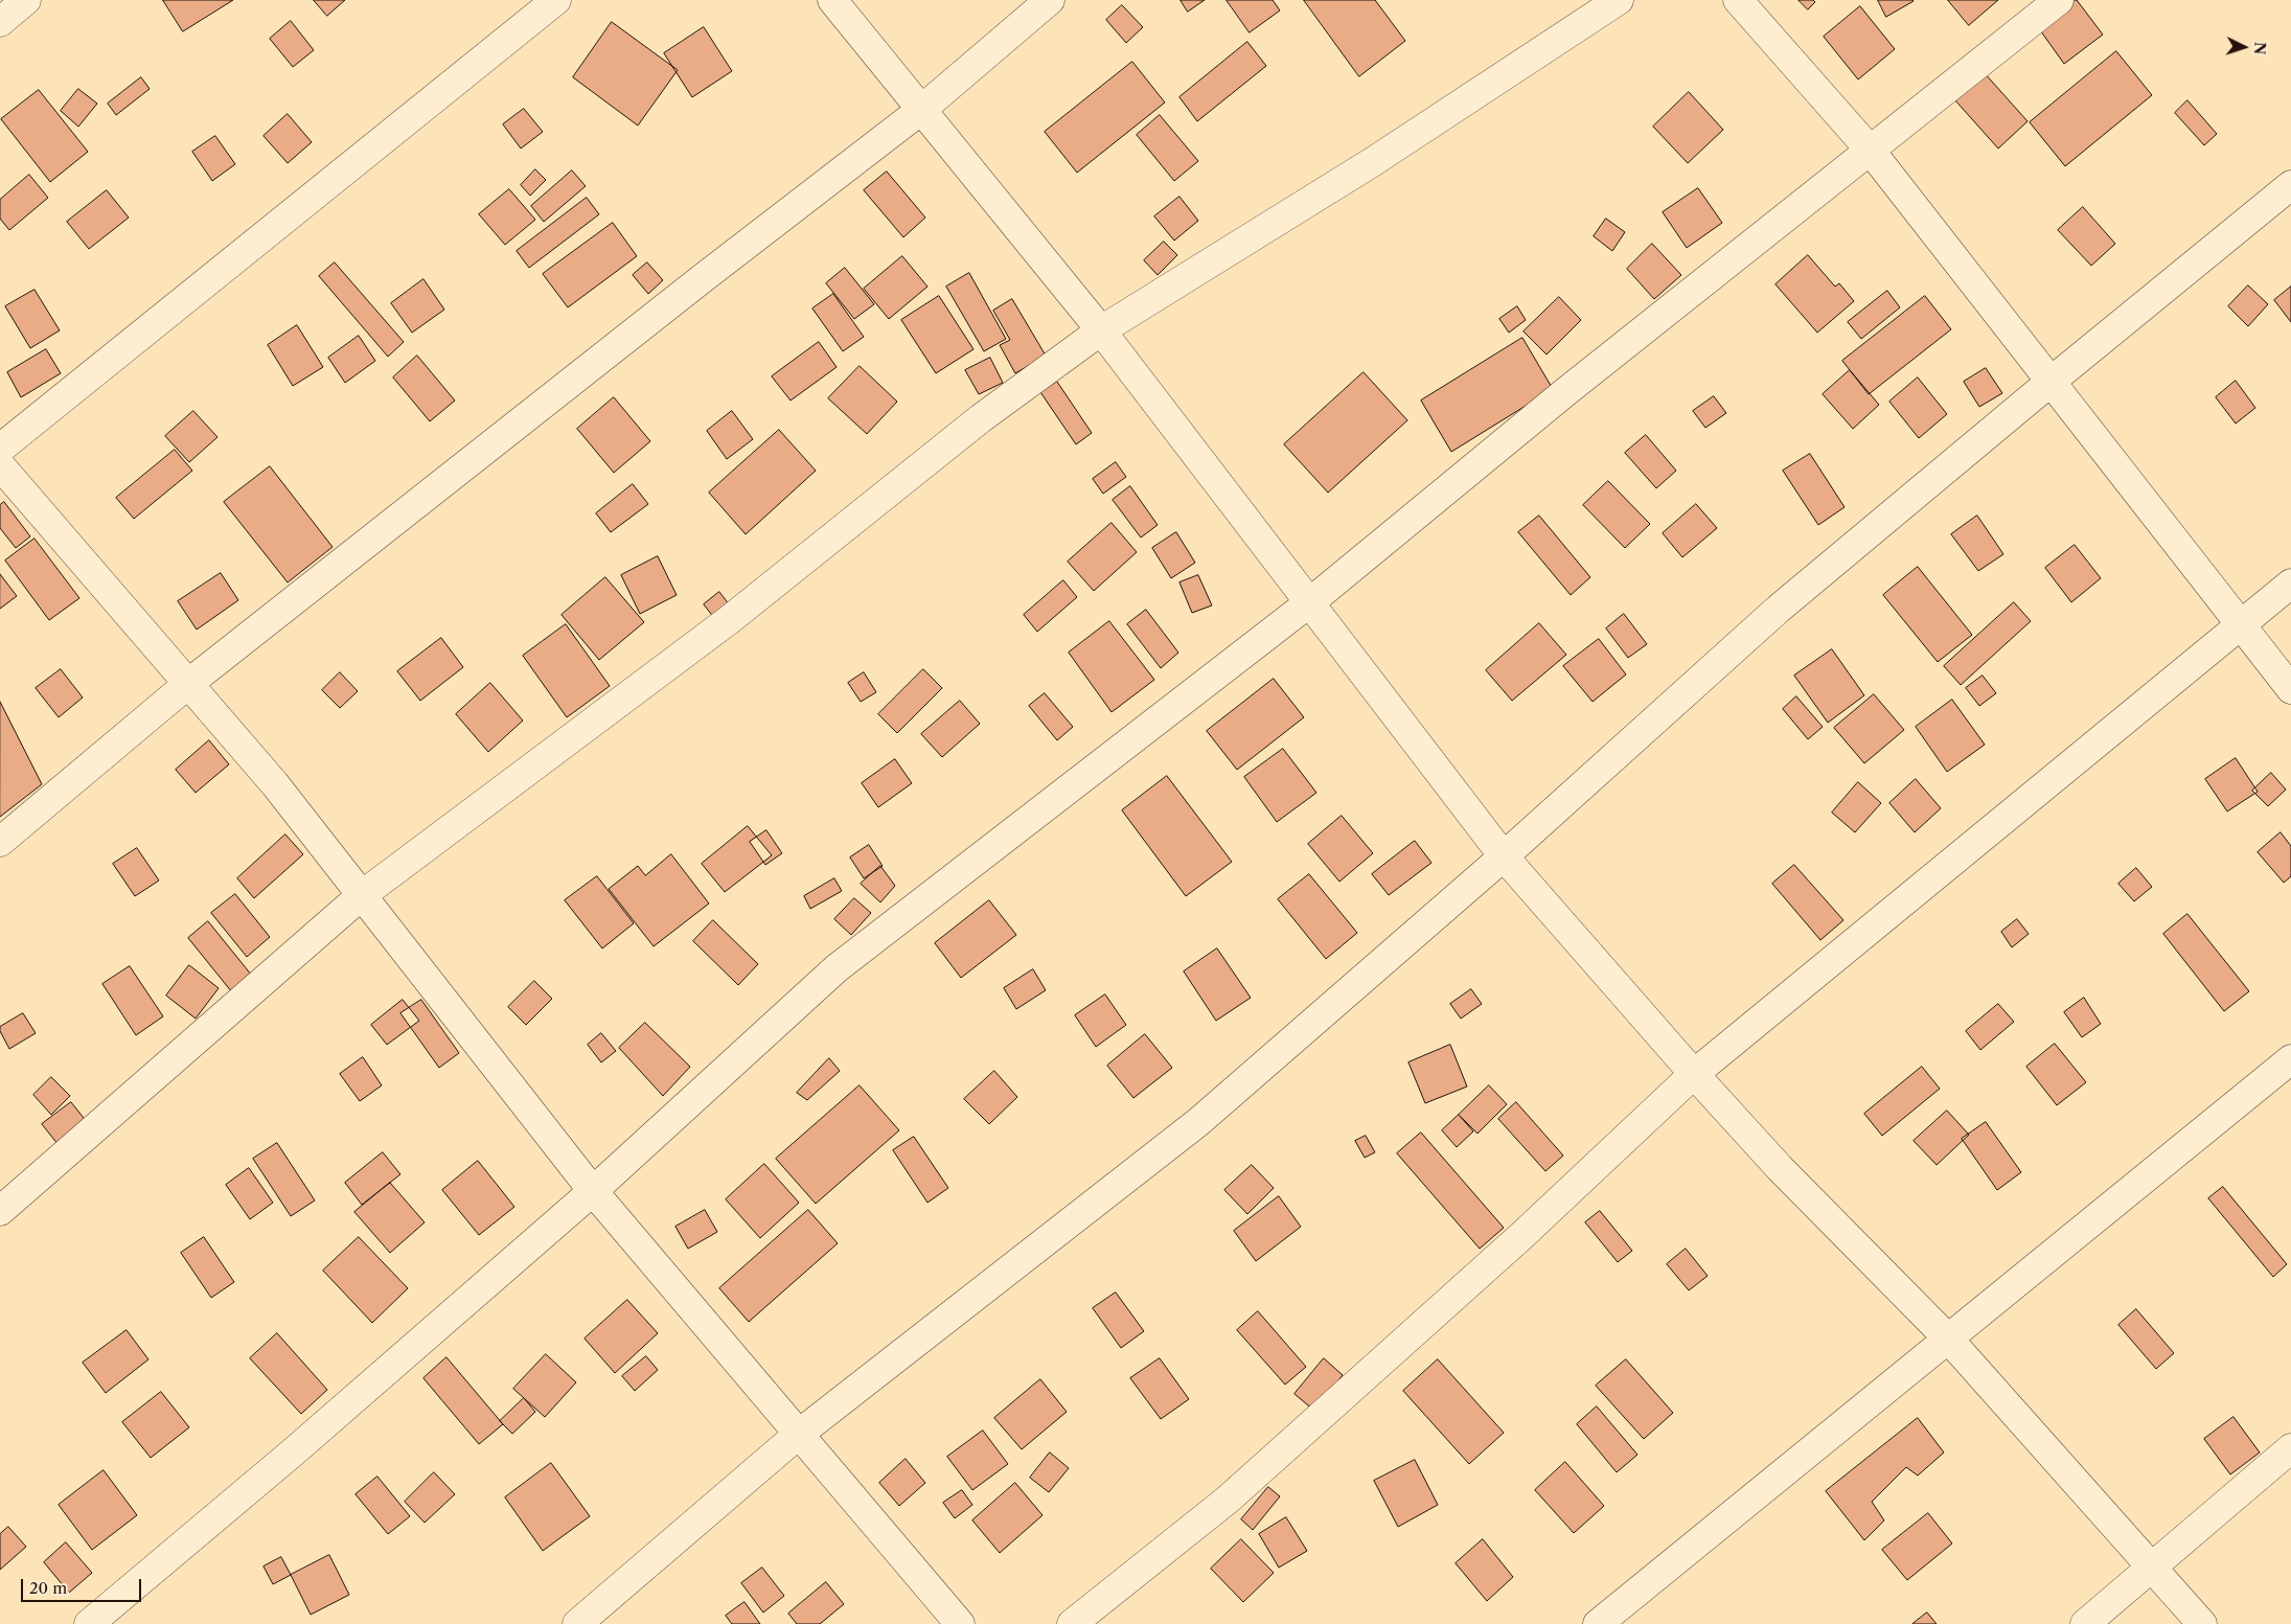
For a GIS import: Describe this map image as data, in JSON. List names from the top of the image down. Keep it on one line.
{"scale_bar":"20 m","north":"right"}
